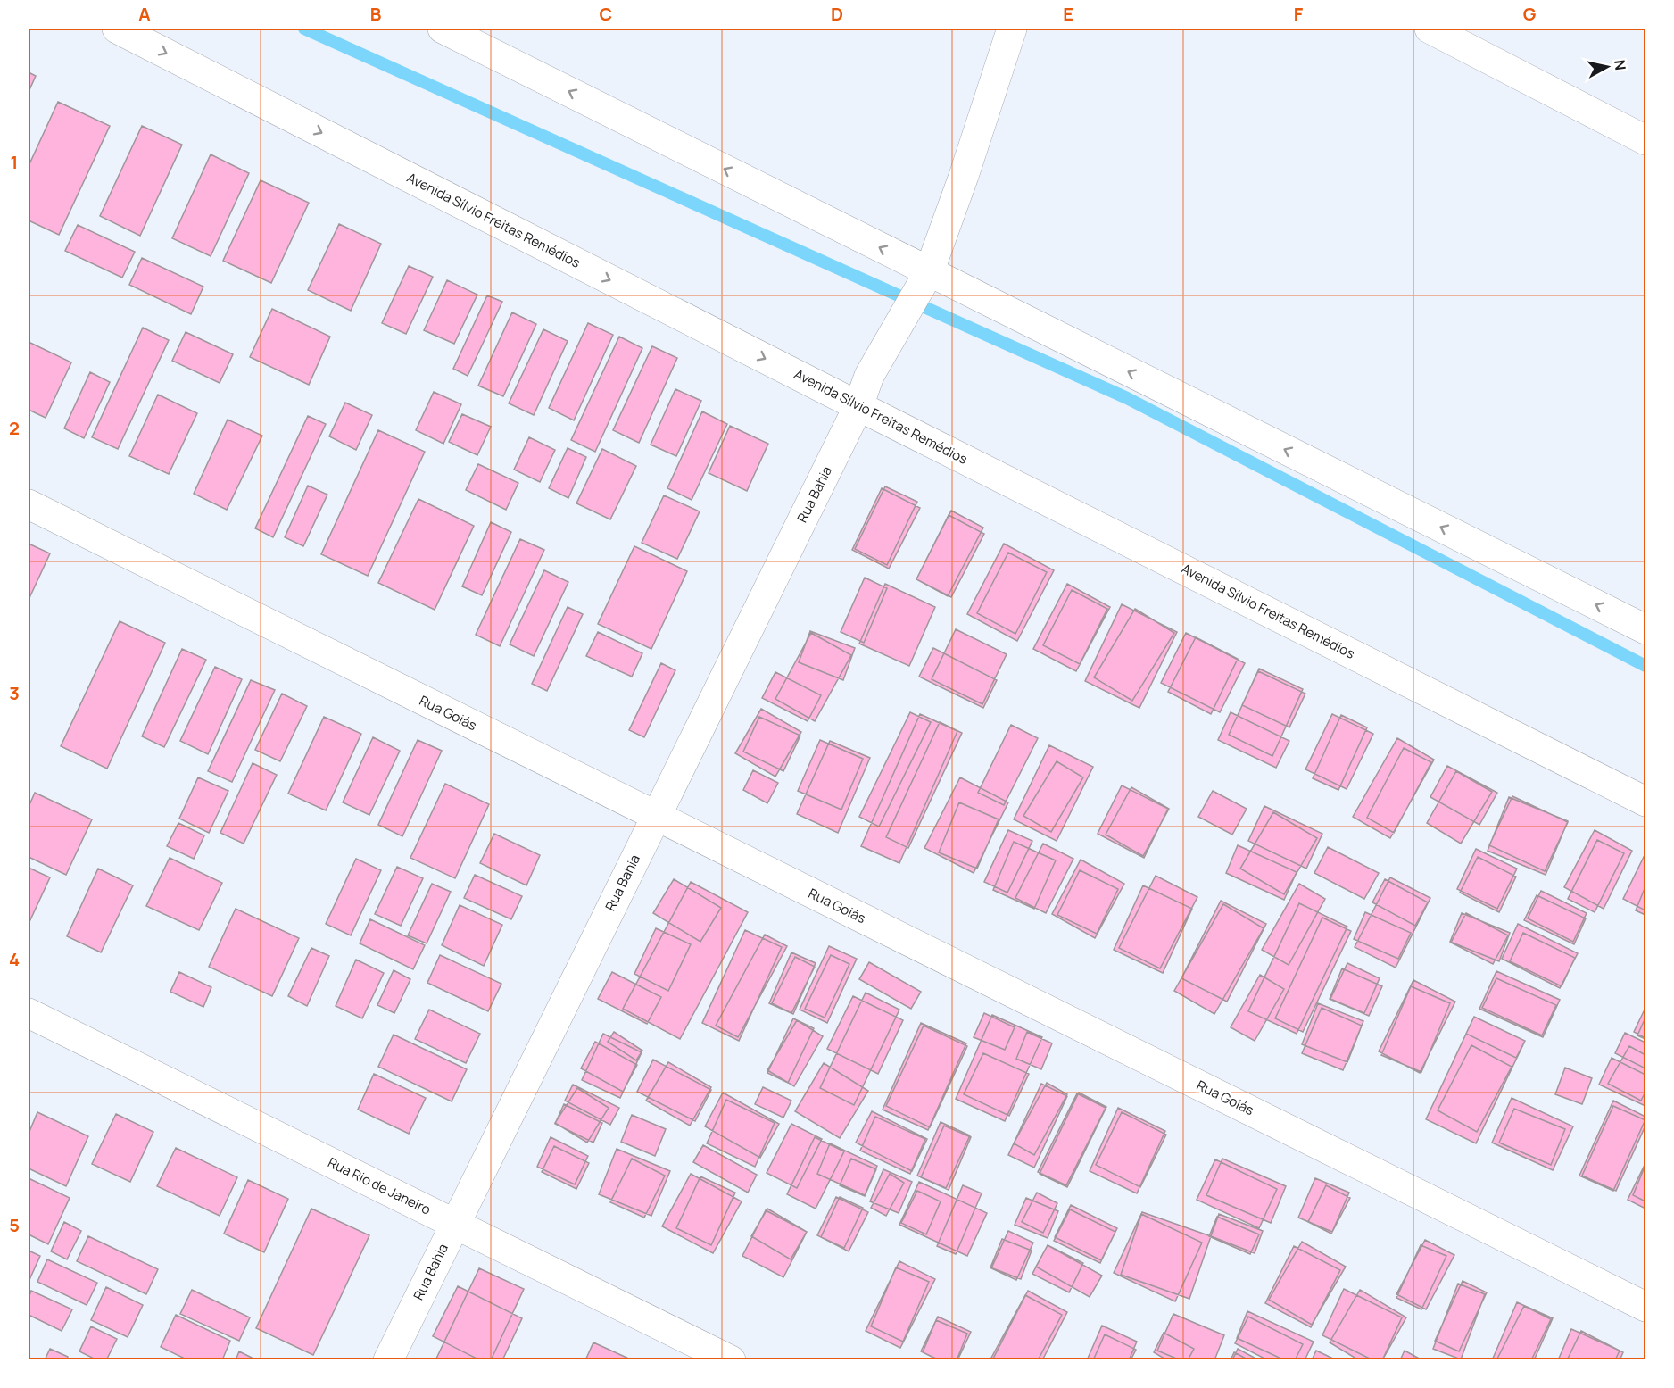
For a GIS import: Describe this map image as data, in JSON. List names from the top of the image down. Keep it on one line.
{"streets":{"street":["Avenida Sílvio Freitas Remédios","Rua Bahia","Rua Goiás","Rua Rio de Janeiro"]},"crossings":[["Avenida Sílvio Freitas Remédios","Rua Bahia"],["Rua Bahia","Rua Goiás"],["Rua Bahia","Rua Rio de Janeiro"]],"north":"right","grid":{"columns":["A","B","C","D","E","F","G"],"rows":["1","2","3","4","5"]}}
